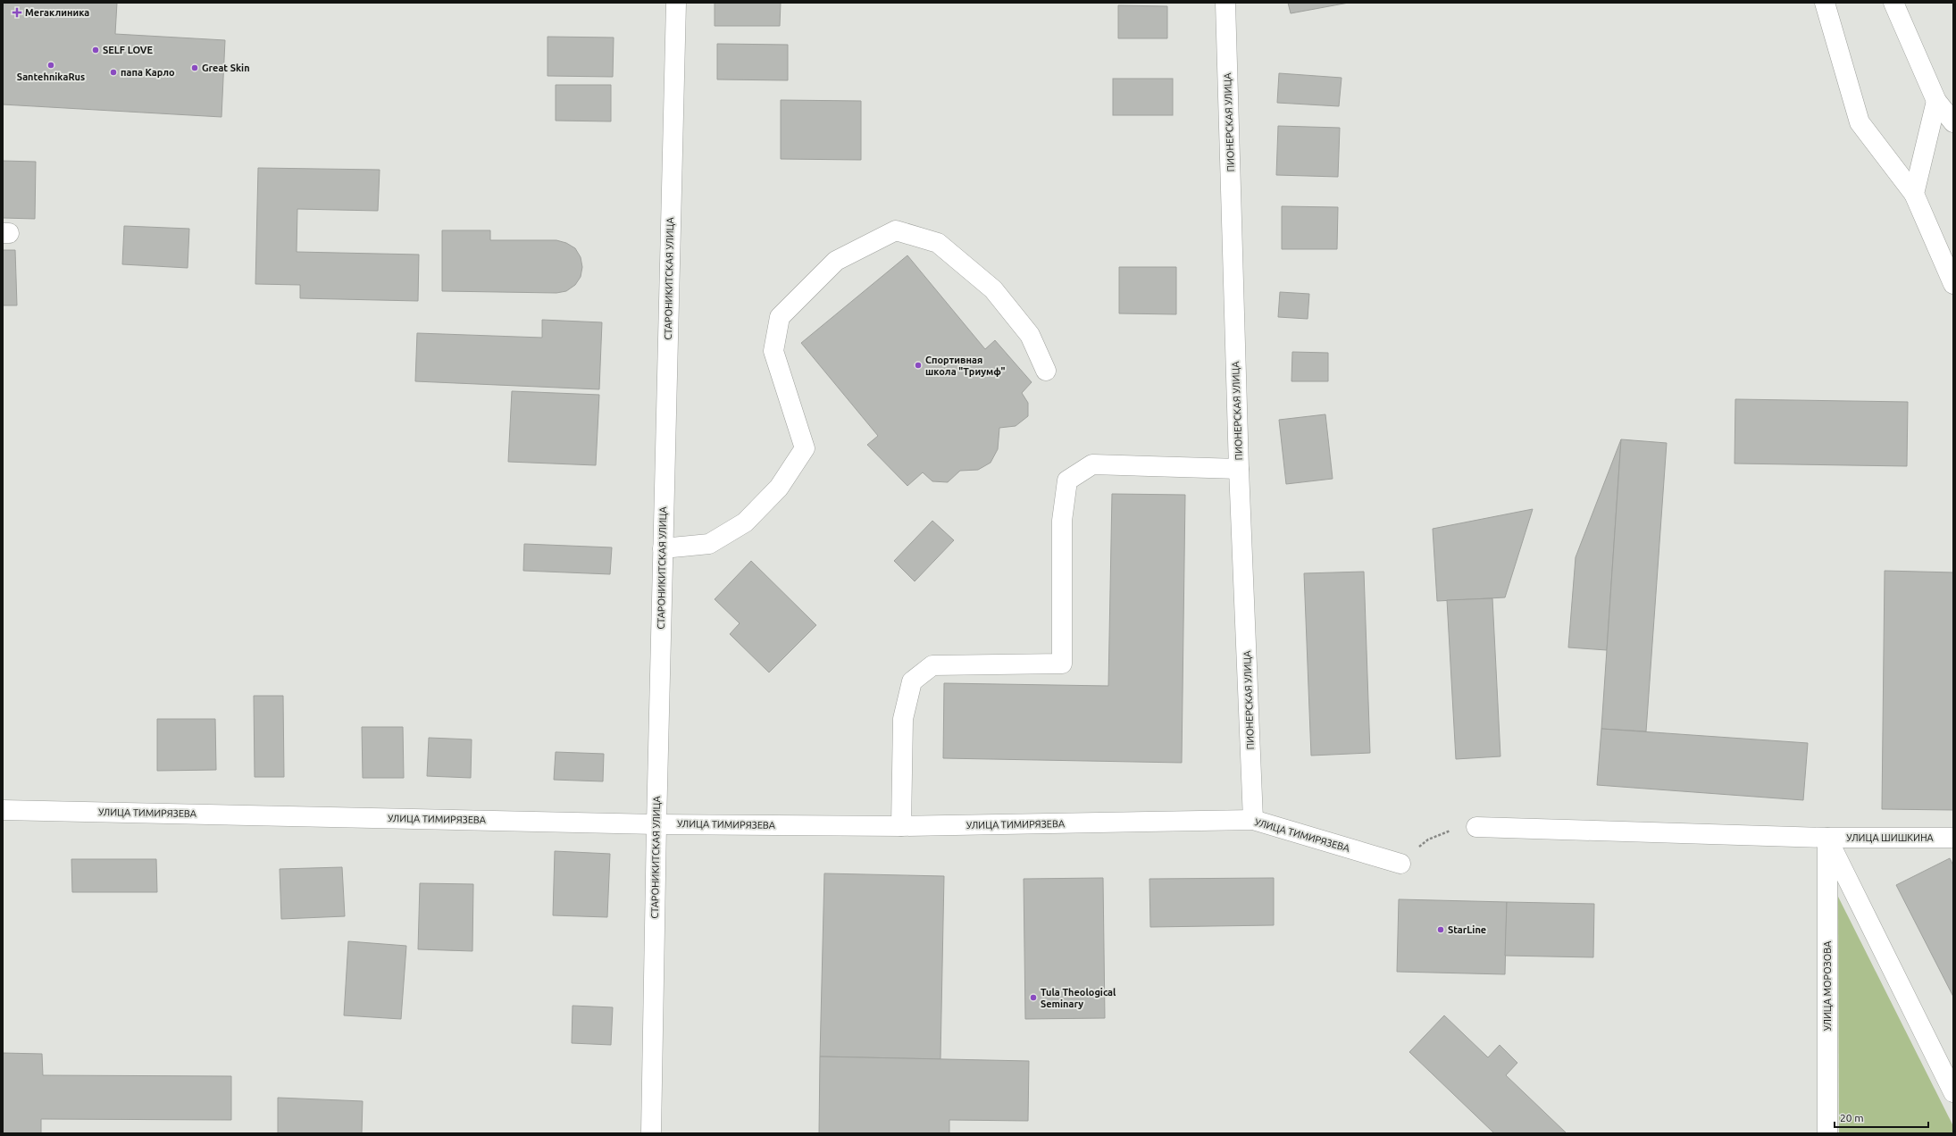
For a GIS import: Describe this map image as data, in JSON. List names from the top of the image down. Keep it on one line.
{"streets":{"street":["ПИОНЕРСКАЯ УЛИЦА","СТАРОНИКИТСКАЯ УЛИЦА","УЛИЦА ТИМИРЯЗЕВА","УЛИЦА ШИШКИНА","УЛИЦА МОРОЗОВА"]},"crossings":[["ПИОНЕРСКАЯ УЛИЦА","УЛИЦА ТИМИРЯЗЕВА"],["СТАРОНИКИТСКАЯ УЛИЦА","УЛИЦА ТИМИРЯЗЕВА"],["УЛИЦА ШИШКИНА","УЛИЦА МОРОЗОВА"]],"places":{"health":["Мегаклиника"],"other":["SELF LOVE","SantehnikaRus","Great Skin","папа Карло","Спортивная школа \"Триумф\"","StarLine","Tula Theological Seminary"]},"scale_bar":"20 m"}
